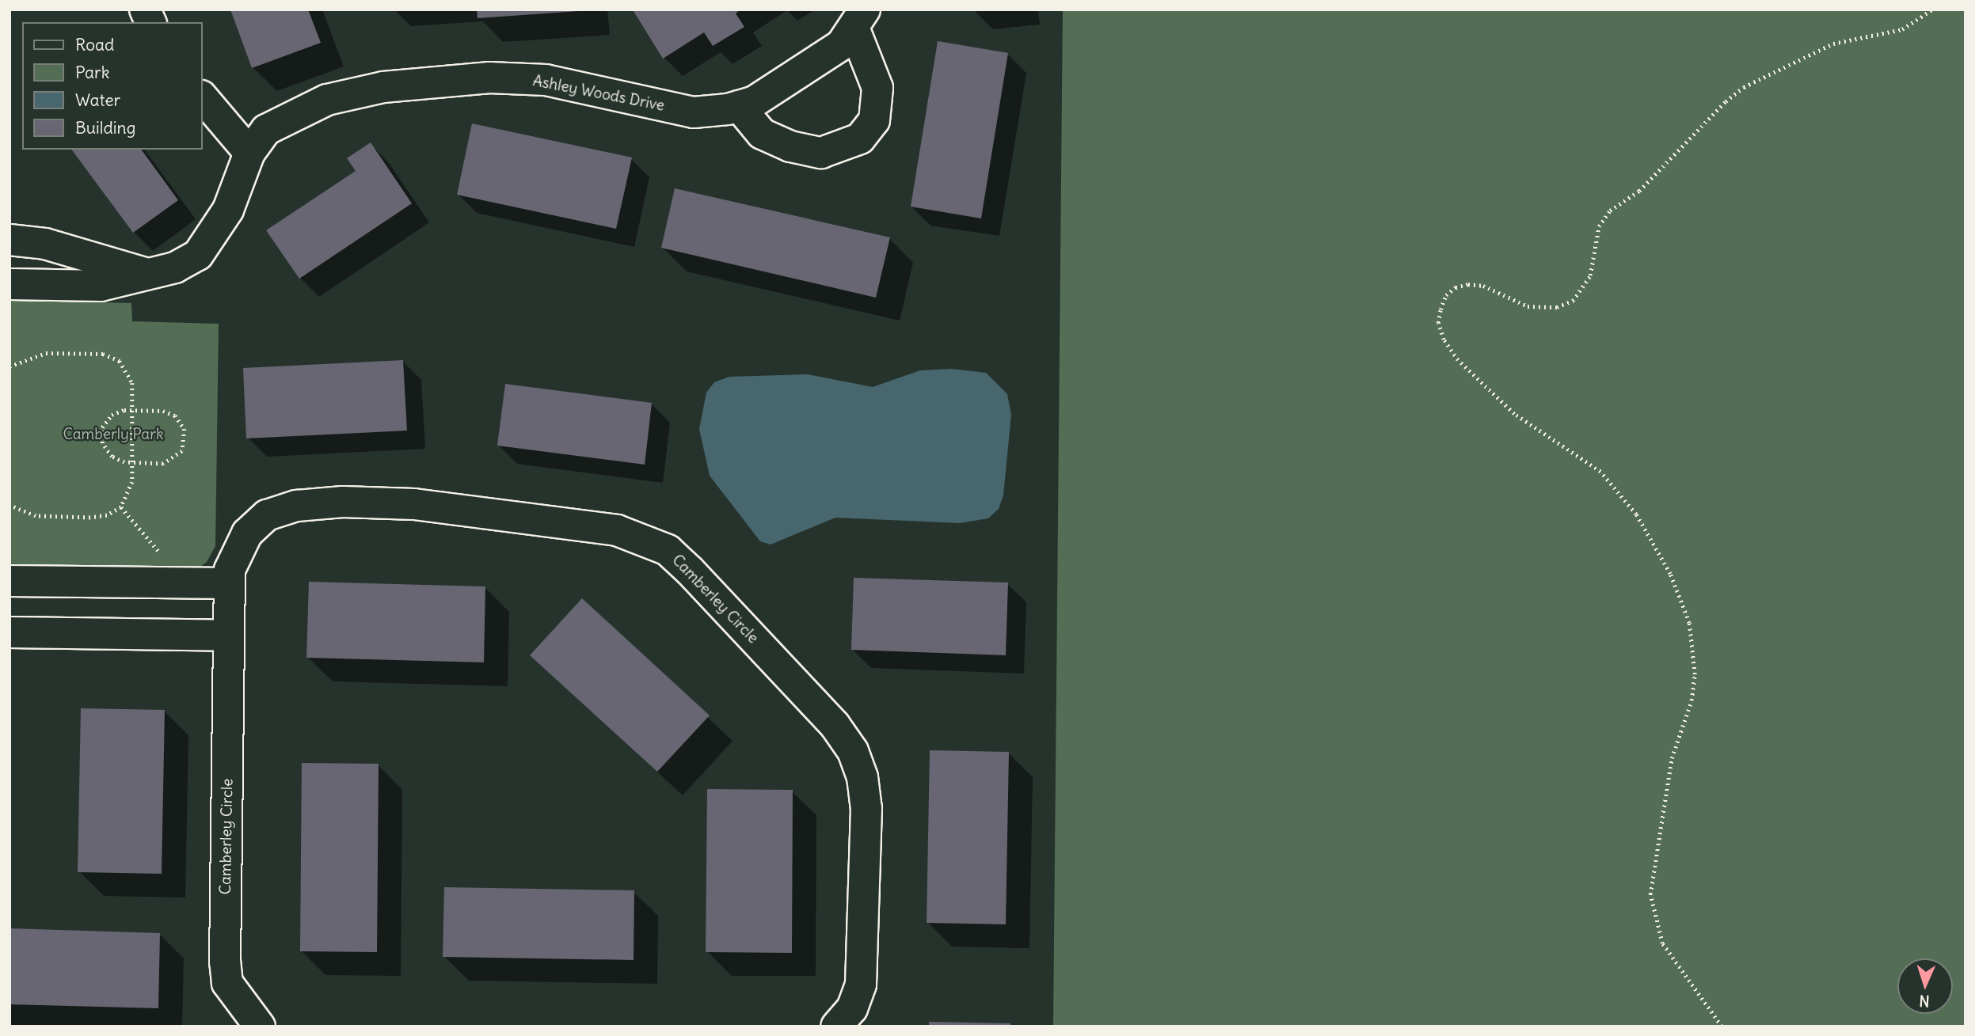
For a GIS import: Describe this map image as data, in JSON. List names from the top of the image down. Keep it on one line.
{"streets":{"street":["Ashley Woods Drive","Camberley Circle"]},"parks":["Camberly Park"],"legend":["Road","Park","Water","Building"],"north":"bottom"}
